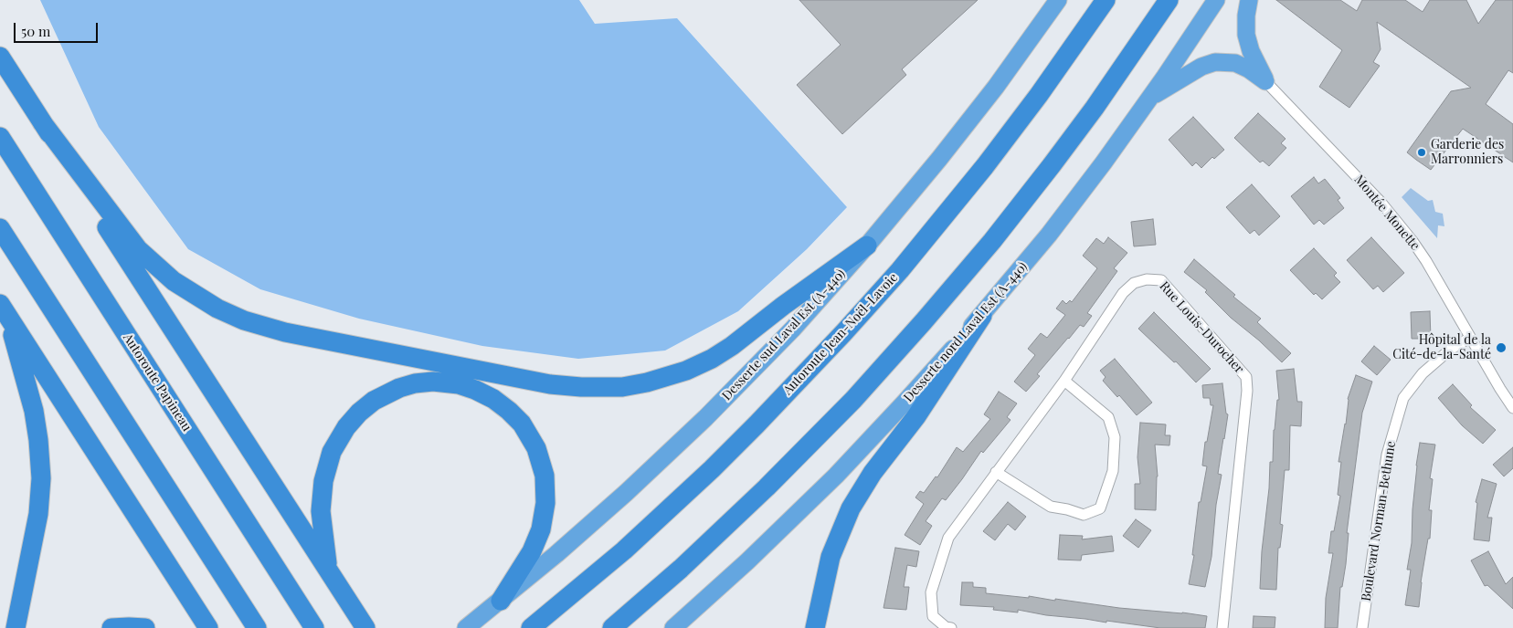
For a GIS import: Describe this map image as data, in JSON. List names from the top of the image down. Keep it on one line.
{"streets":{"highway":["Desserte nord Laval Est (A-440)","Autoroute Jean-Noël-Lavoie","Desserte sud Laval Est (A-440)","Autoroute Papineau"],"street":["Montée Monette","Rue Louis-Durocher","Boulevard Norman-Bethune"]},"crossings":[["Montée Monette","Boulevard Norman-Bethune"]],"places":["Garderie des Marronniers","Hôpital de la Cité-de-la-Santé"],"scale_bar":"50 m"}
